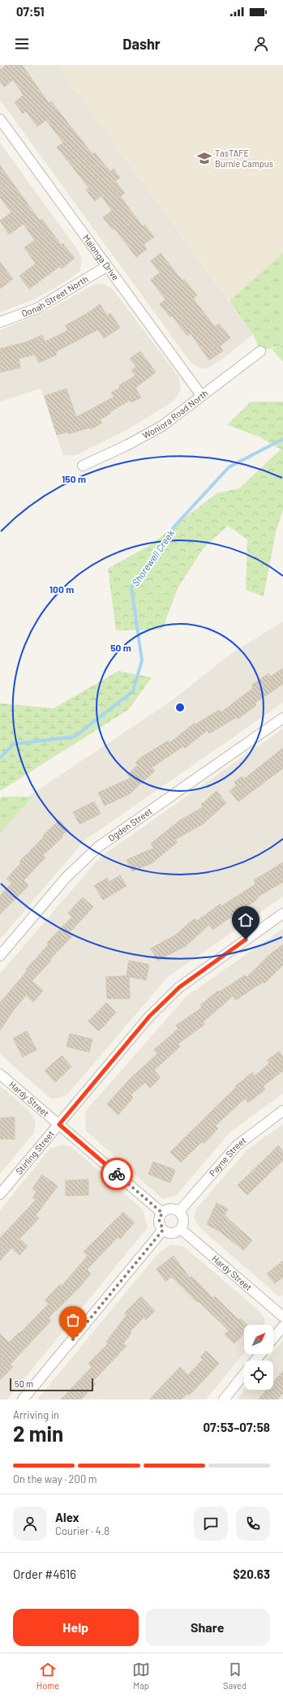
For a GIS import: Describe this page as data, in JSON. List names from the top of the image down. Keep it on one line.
{"streets":{"street":["Malonga Drive","Oonah Street North","Woniora Road North","Ogden Street","Hardy Street","Stirling Street","Payne Street"]},"crossings":[["Malonga Drive","Oonah Street North"],["Malonga Drive","Woniora Road North"],["Hardy Street","Stirling Street"],["Hardy Street","Payne Street"]],"water":["Shorewell Creek"],"places":{"school or university":["TasTAFE Burnie Campus"]},"scale_bar":"50 m","north":"top right","page":{"status":"07:51","header":"Dashr","scale":"50 m","heading":["2 min","Arriving in","07:53–07:58"],"panel":["Alex","Courier · 4.8","Order #4616","$20.63"],"bar":"On the way · 200 m","buttons":["Help","Share"],"tabs":["Home","Map","Saved"]},"rings":["150 m","100 m","50 m"]}
